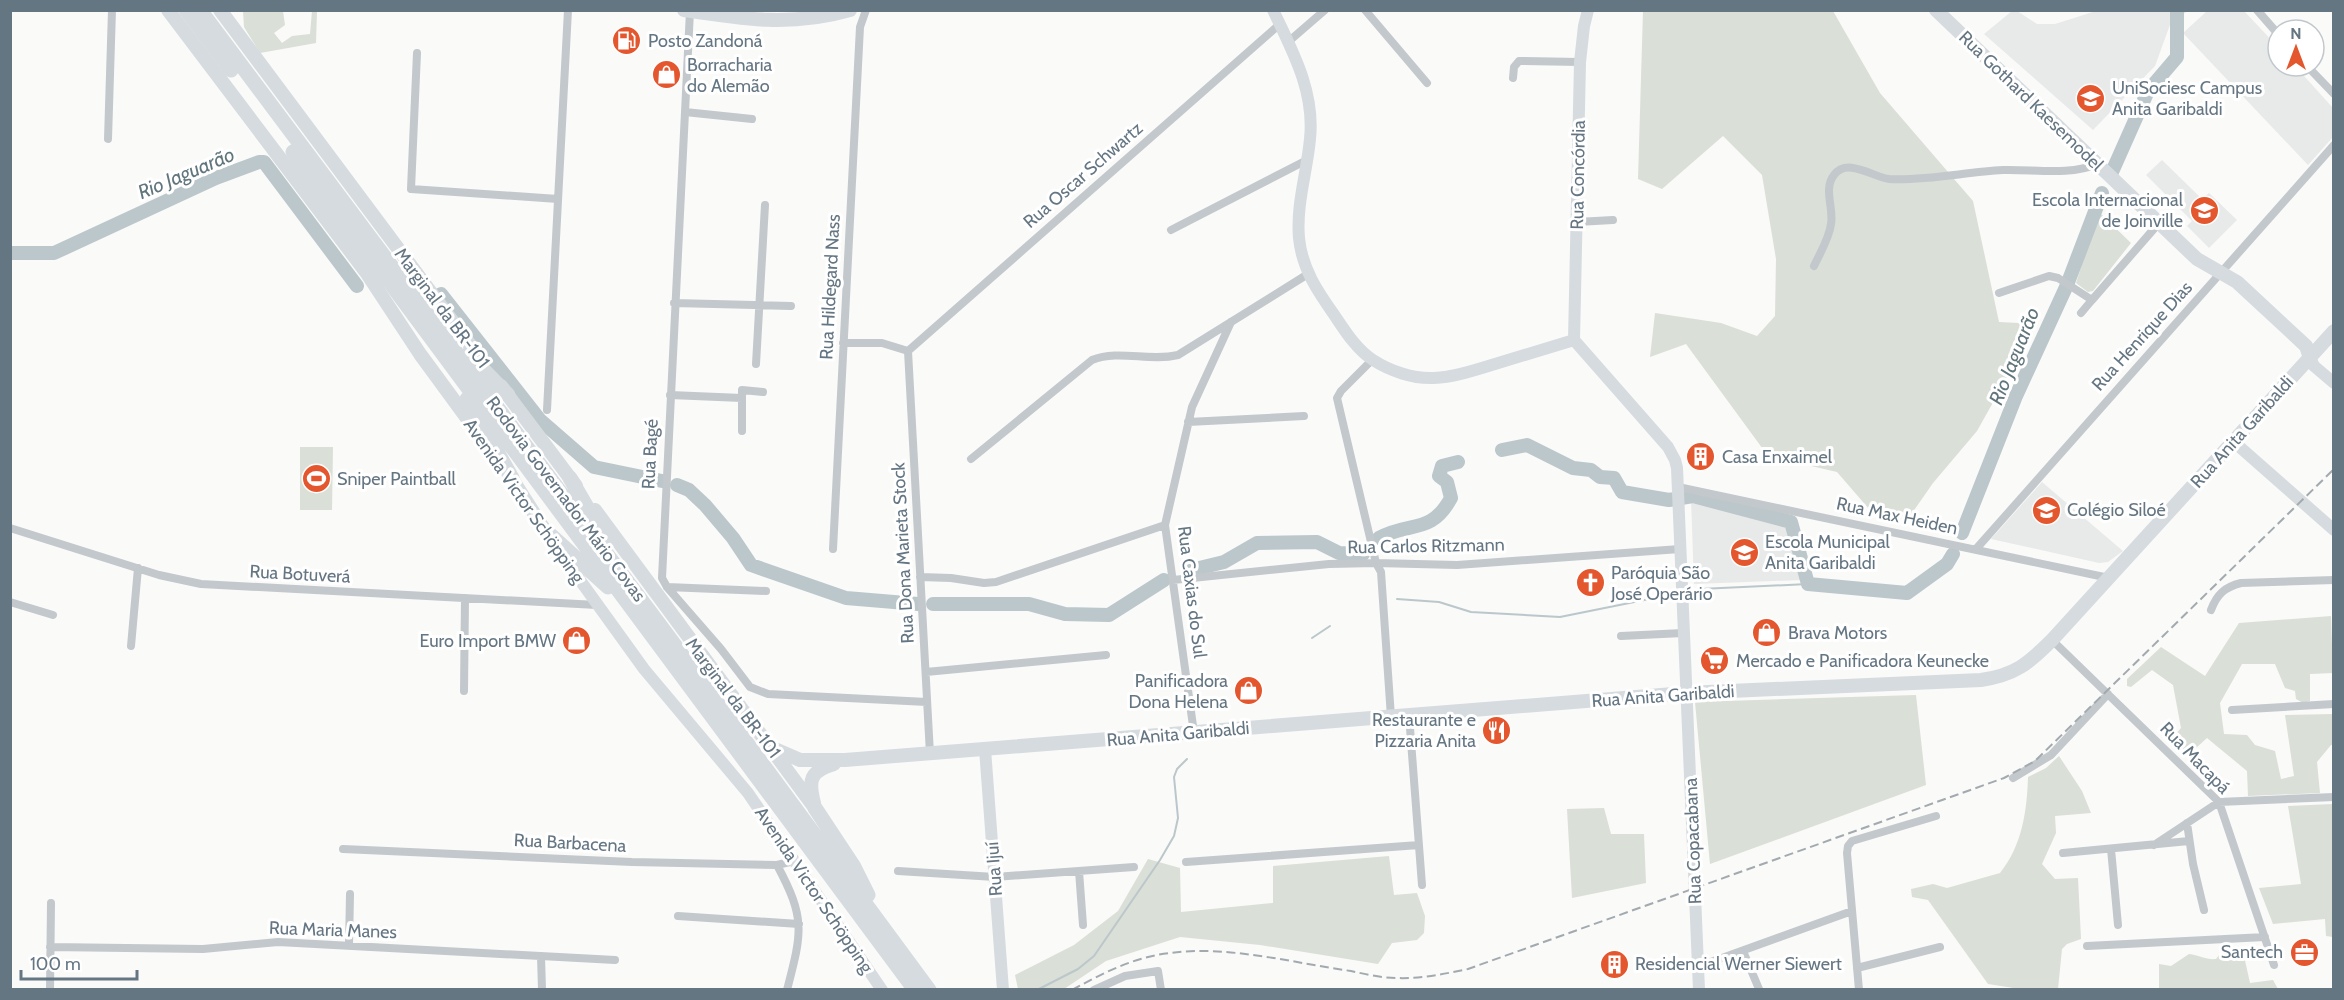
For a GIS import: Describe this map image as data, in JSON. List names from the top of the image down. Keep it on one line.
{"streets":{"highway":["Rodovia Governador Mário Covas"],"main road":["Rua Gothard Kaesemodel","Marginal da BR-101","Rua Anita Garibaldi","Avenida Victor Schöpping"],"street":["Rua Oscar Schwartz","Rua Concórdia","Rua Hildegard Nass","Rua Henrique Dias","Rua Bagé","Rua Max Heiden","Rua Carlos Ritzmann","Rua Dona Marieta Stock","Rua Botuverá","Rua Caxias do Sul","Rua Macapá","Rua Copacabana","Rua Barbacena","Rua Ijuí","Rua Maria Manes"]},"crossings":[["Rua Gothard Kaesemodel","Rua Henrique Dias"],["Rua Gothard Kaesemodel","Rua Anita Garibaldi"],["Rua Oscar Schwartz","Rua Dona Marieta Stock"],["Rua Concórdia","Rua Copacabana"],["Marginal da BR-101","Rua Anita Garibaldi"],["Rua Henrique Dias","Rua Max Heiden"],["Rua Anita Garibaldi","Rua Max Heiden"],["Rua Anita Garibaldi","Rua Dona Marieta Stock"],["Rua Anita Garibaldi","Rua Caxias do Sul"],["Rua Anita Garibaldi","Rua Macapá"],["Rua Anita Garibaldi","Rua Copacabana"],["Rua Anita Garibaldi","Rua Ijuí"],["Rodovia Governador Mário Covas","Avenida Victor Schöpping"],["Avenida Victor Schöpping","Rua Botuverá"],["Avenida Victor Schöpping","Rua Barbacena"],["Rua Max Heiden","Rua Copacabana"],["Rua Carlos Ritzmann","Rua Caxias do Sul"],["Rua Carlos Ritzmann","Rua Copacabana"]],"water":["Rio Jaguarão"],"places":{"fuel station":["Posto Zandoná"],"shop":["Borracharia do Alemão","Brava Motors","Euro Import BMW","Panificadora Dona Helena"],"school or university":["UniSociesc Campus Anita Garibaldi","Escola Internacional de Joinville","Colégio Siloé","Escola Municipal Anita Garibaldi"],"building":["Casa Enxaimel","Residencial Werner Siewert"],"sports":["Sniper Paintball"],"church":["Paróquia São José Operário"],"supermarket":["Mercado e Panificadora Keunecke"],"restaurant":["Restaurante e Pizzaria Anita"],"office":["Santech"]},"scale_bar":"100 m","north":"top"}
